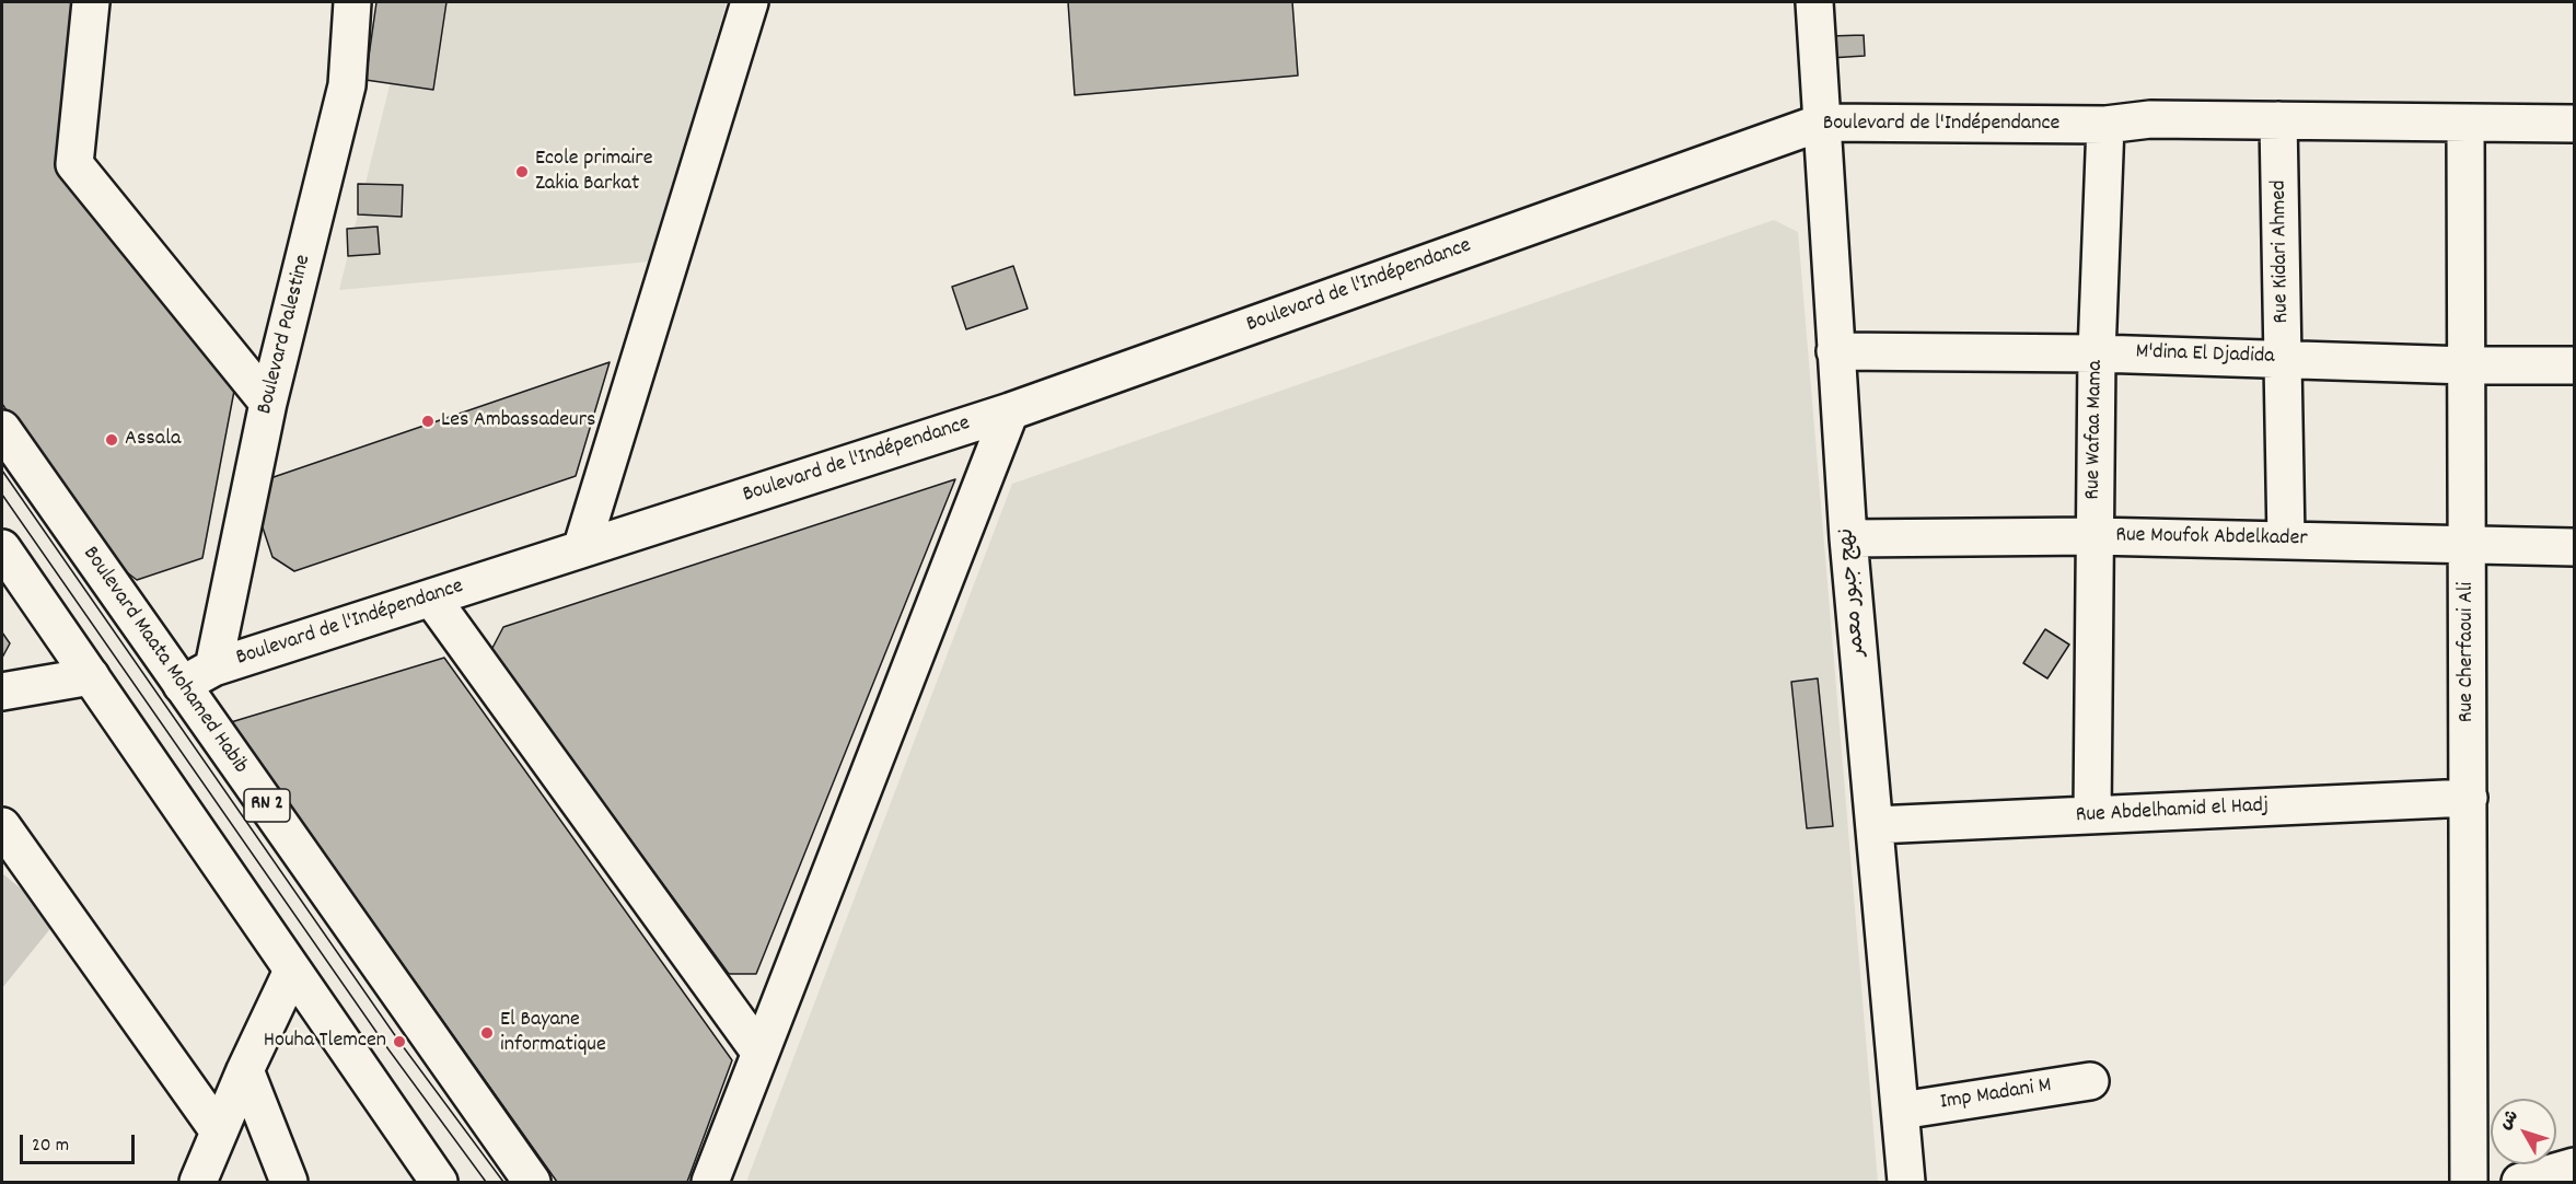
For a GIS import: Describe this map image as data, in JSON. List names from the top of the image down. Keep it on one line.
{"streets":{"street":["Boulevard de l'Indépendance","Rue Kidari Ahmed","Boulevard Palestine","M'dina El Djadida","Rue Wafaa Mama","Rue Moufok Abdelkader","نهج جبور معمر","Rue Cherfaoui Ali","Boulevard Maata Mohamed Habib","RN 2","Rue Abdelhamid el Hadj","Imp Madani M"]},"crossings":[["Boulevard de l'Indépendance","Rue Kidari Ahmed"],["Boulevard de l'Indépendance","Boulevard Palestine"],["Boulevard de l'Indépendance","Rue Wafaa Mama"],["Boulevard de l'Indépendance","نهج جبور معمر"],["Boulevard de l'Indépendance","Rue Cherfaoui Ali"],["Boulevard de l'Indépendance","Boulevard Maata Mohamed Habib"],["Rue Kidari Ahmed","M'dina El Djadida"],["Rue Kidari Ahmed","Rue Moufok Abdelkader"],["M'dina El Djadida","Rue Wafaa Mama"],["M'dina El Djadida","نهج جبور معمر"],["M'dina El Djadida","Rue Cherfaoui Ali"],["Rue Wafaa Mama","Rue Moufok Abdelkader"],["Rue Wafaa Mama","Rue Abdelhamid el Hadj"],["Rue Moufok Abdelkader","نهج جبور معمر"],["Rue Moufok Abdelkader","Rue Cherfaoui Ali"],["نهج جبور معمر","Rue Abdelhamid el Hadj"],["نهج جبور معمر","Imp Madani M"],["Rue Cherfaoui Ali","Rue Abdelhamid el Hadj"]],"places":["Ecole primaire Zakia Barkat","Les Ambassadeurs","Assala","El Bayane informatique","Houha Tlemcen"],"scale_bar":"20 m","north":"top left"}
